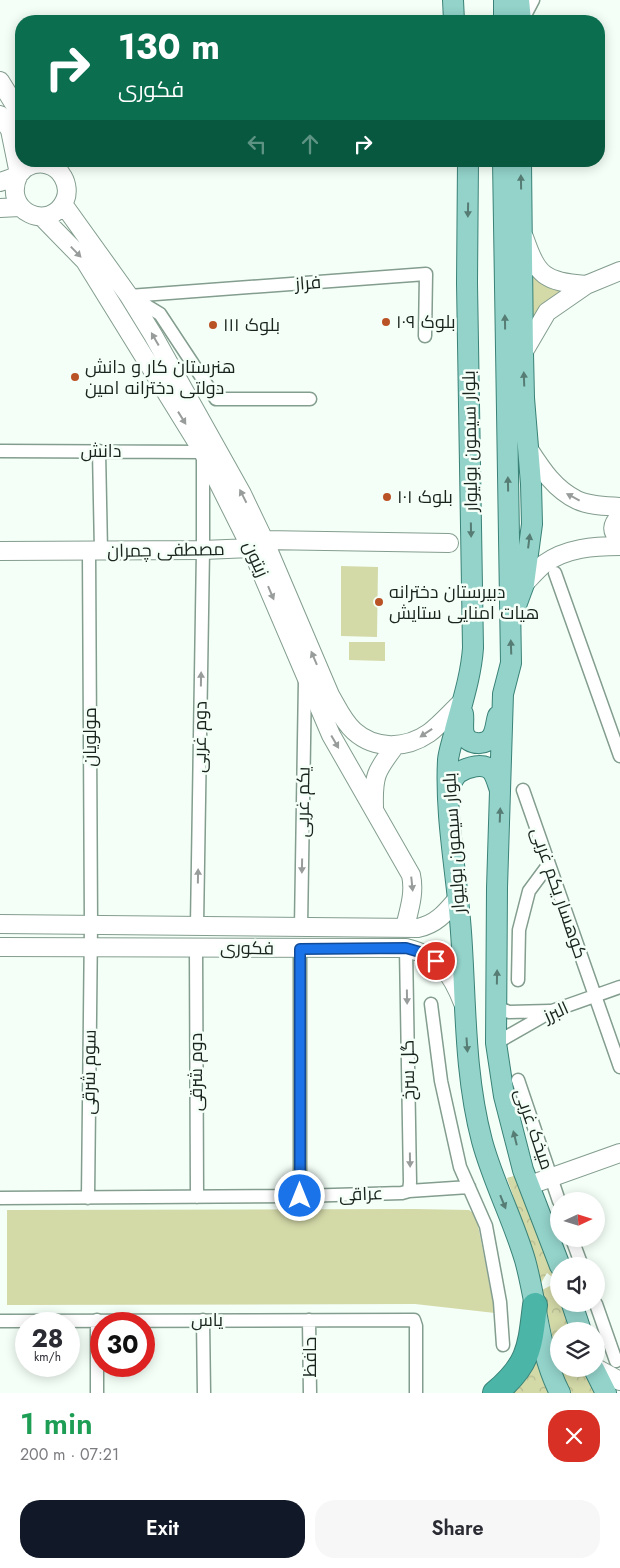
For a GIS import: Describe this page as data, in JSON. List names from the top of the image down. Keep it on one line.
{"streets":{"main road":["بلوار سیمون بولیوار"],"street":["فراز","دانش","مصطفی چمران","زیتون","مولویان","دوم غربی","یکم غربی","کوهسار یکم غربی","فکوری","البرز","گل سرخ","سوم شرقی","دوم شرقی","میخک غربی","عراقی","یاس","حافظ"]},"crossings":[["فراز","زیتون"],["بلوار سیمون بولیوار","زیتون"],["بلوار سیمون بولیوار","فکوری"],["بلوار سیمون بولیوار","البرز"],["دانش","زیتون"],["دانش","مولویان"],["دانش","دوم غربی"],["مصطفی چمران","زیتون"],["مصطفی چمران","مولویان"],["مصطفی چمران","دوم غربی"],["زیتون","دوم غربی"],["زیتون","یکم غربی"],["زیتون","فکوری"],["مولویان","فکوری"],["مولویان","سوم شرقی"],["دوم غربی","فکوری"],["یکم غربی","فکوری"],["کوهسار یکم غربی","البرز"],["فکوری","گل سرخ"],["فکوری","سوم شرقی"],["فکوری","دوم شرقی"],["گل سرخ","عراقی"],["سوم شرقی","عراقی"],["دوم شرقی","عراقی"],["یاس","حافظ"]],"one_way":["دوم غربی","یکم غربی"],"places":["بلوک ۱۰۹","بلوک ۱۱۱","هنرستان کار و دانش دولتی دخترانه امین","بلوک ۱۰۱","دبیرستان دخترانه هیات امنایی ستایش"],"north":"right","page":{"turn":["130 m","فکوری"],"speed":"28 km/h","limit":"30","heading":["1 min","200 m · 07:21"],"buttons":["Exit","Share"]}}
